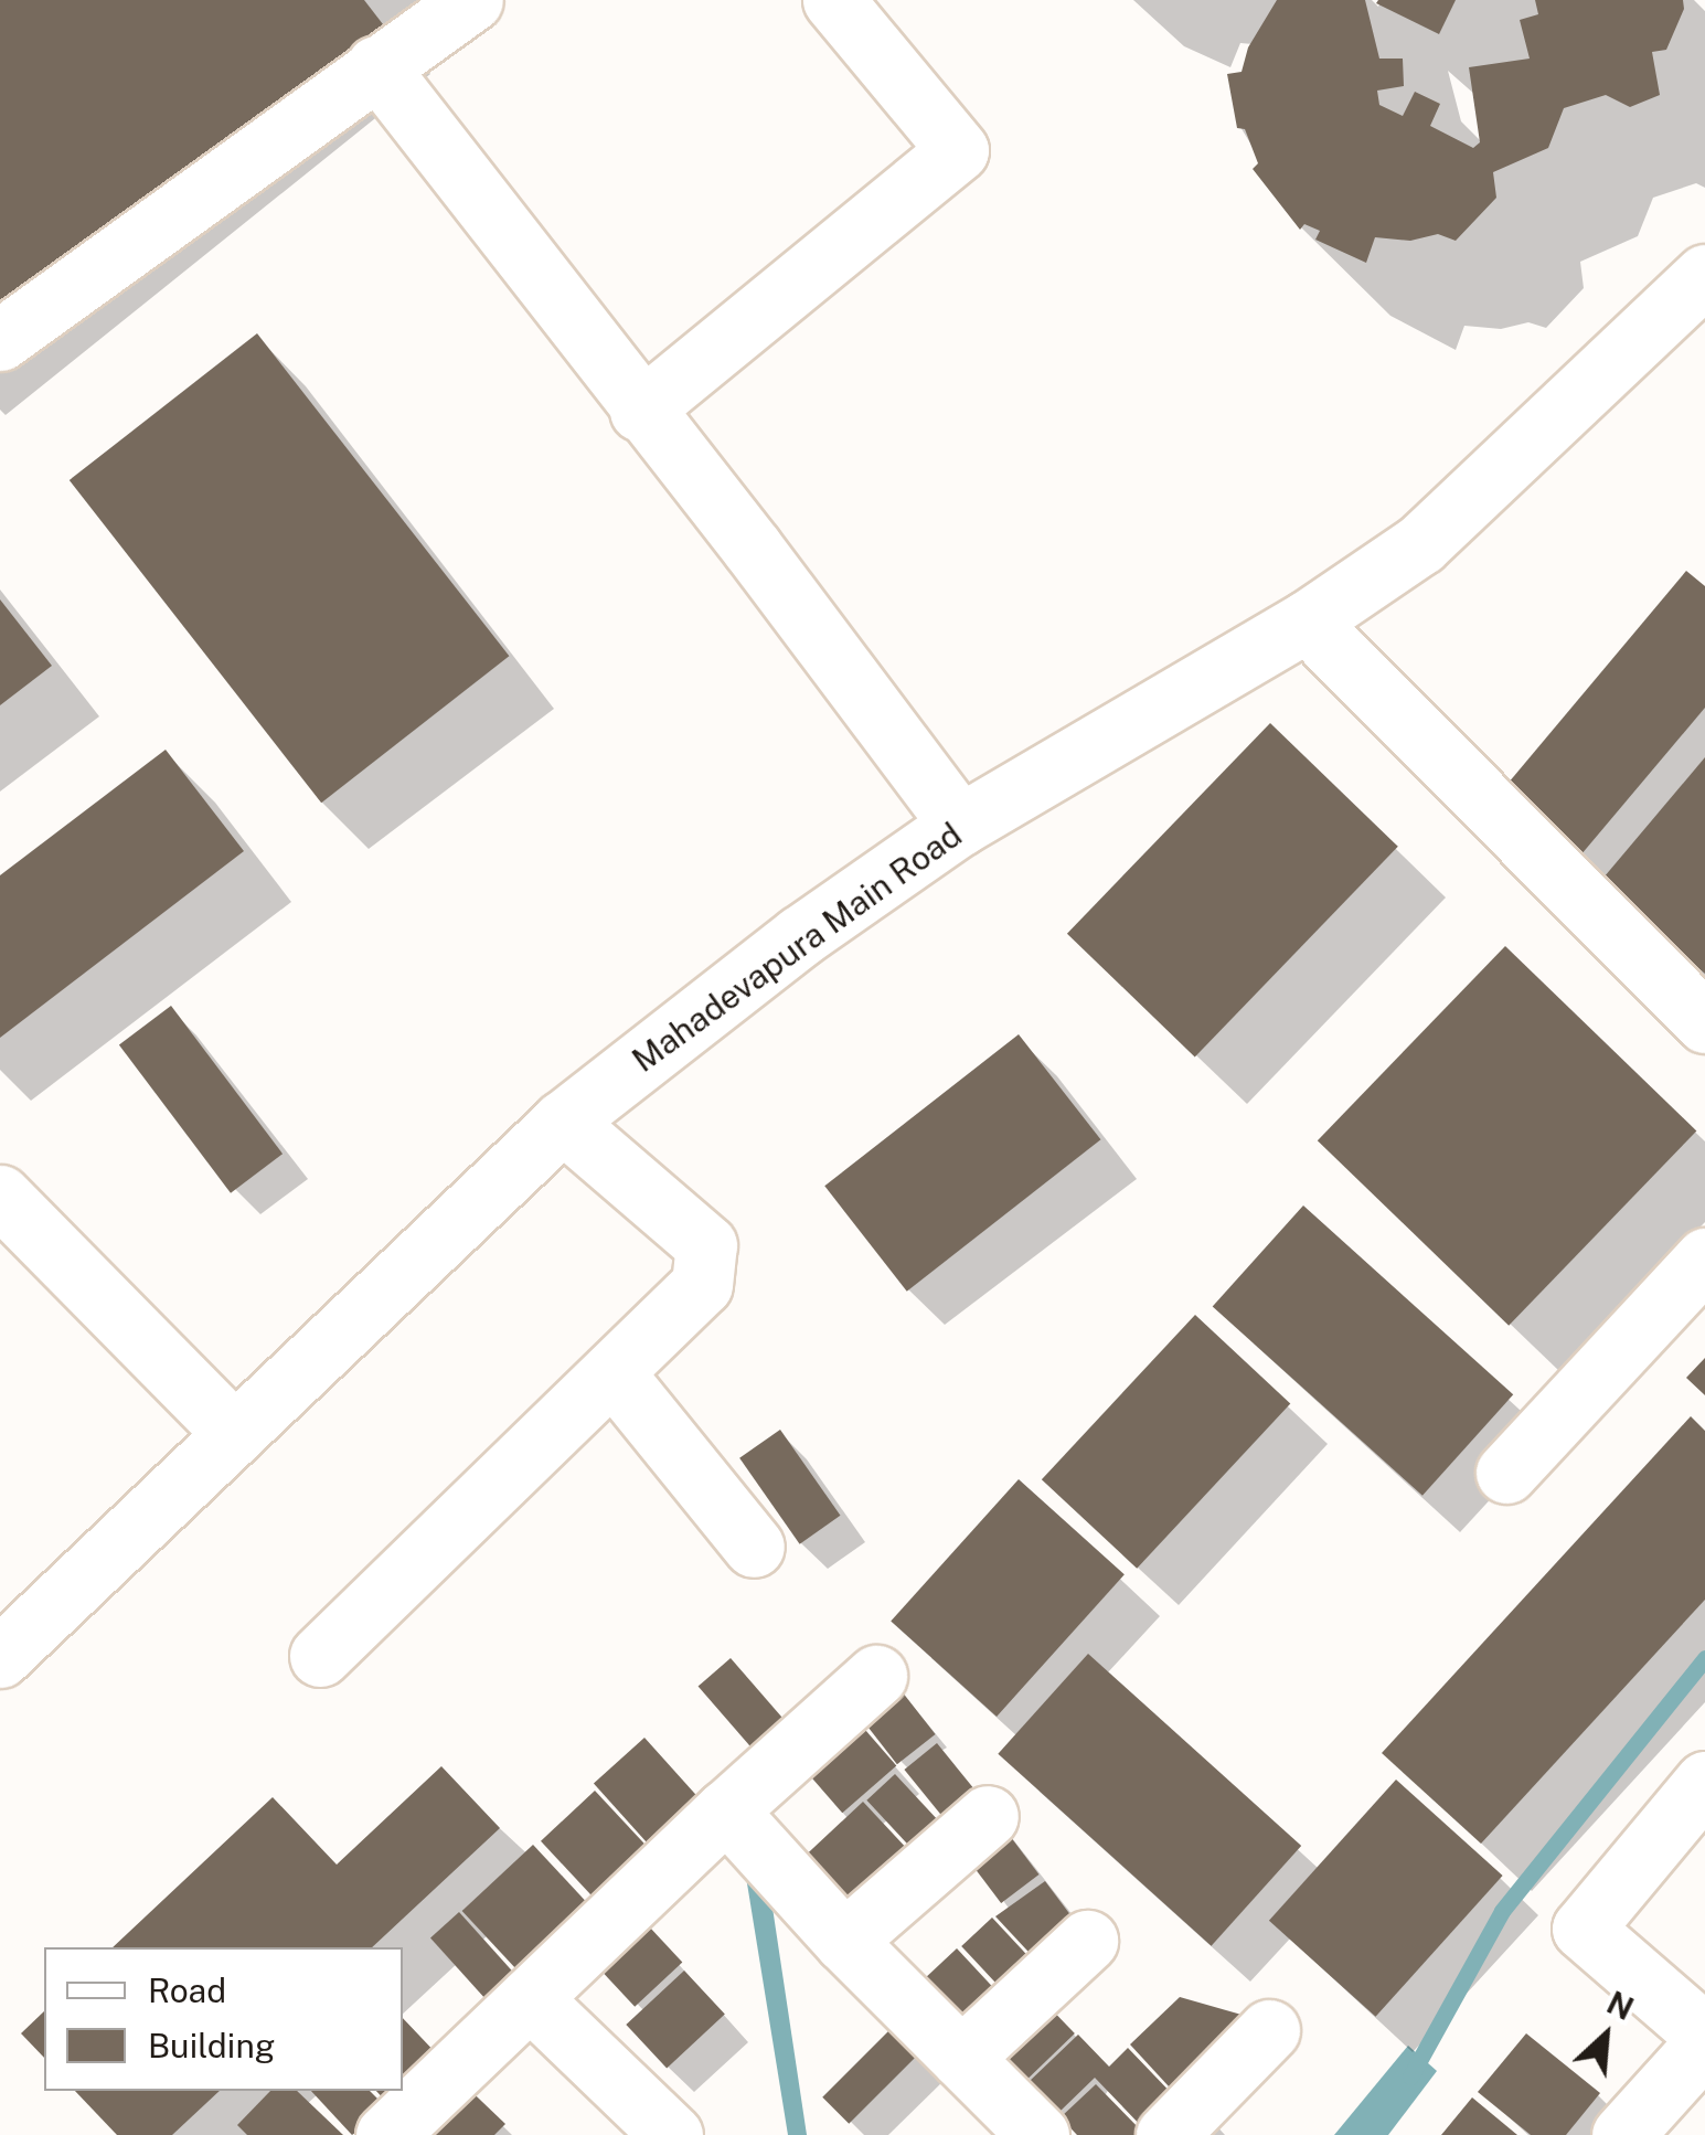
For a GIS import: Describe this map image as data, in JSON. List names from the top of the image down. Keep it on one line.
{"streets":{"street":["Mahadevapura Main Road"]},"legend":["Road","Building"],"north":"top right"}
